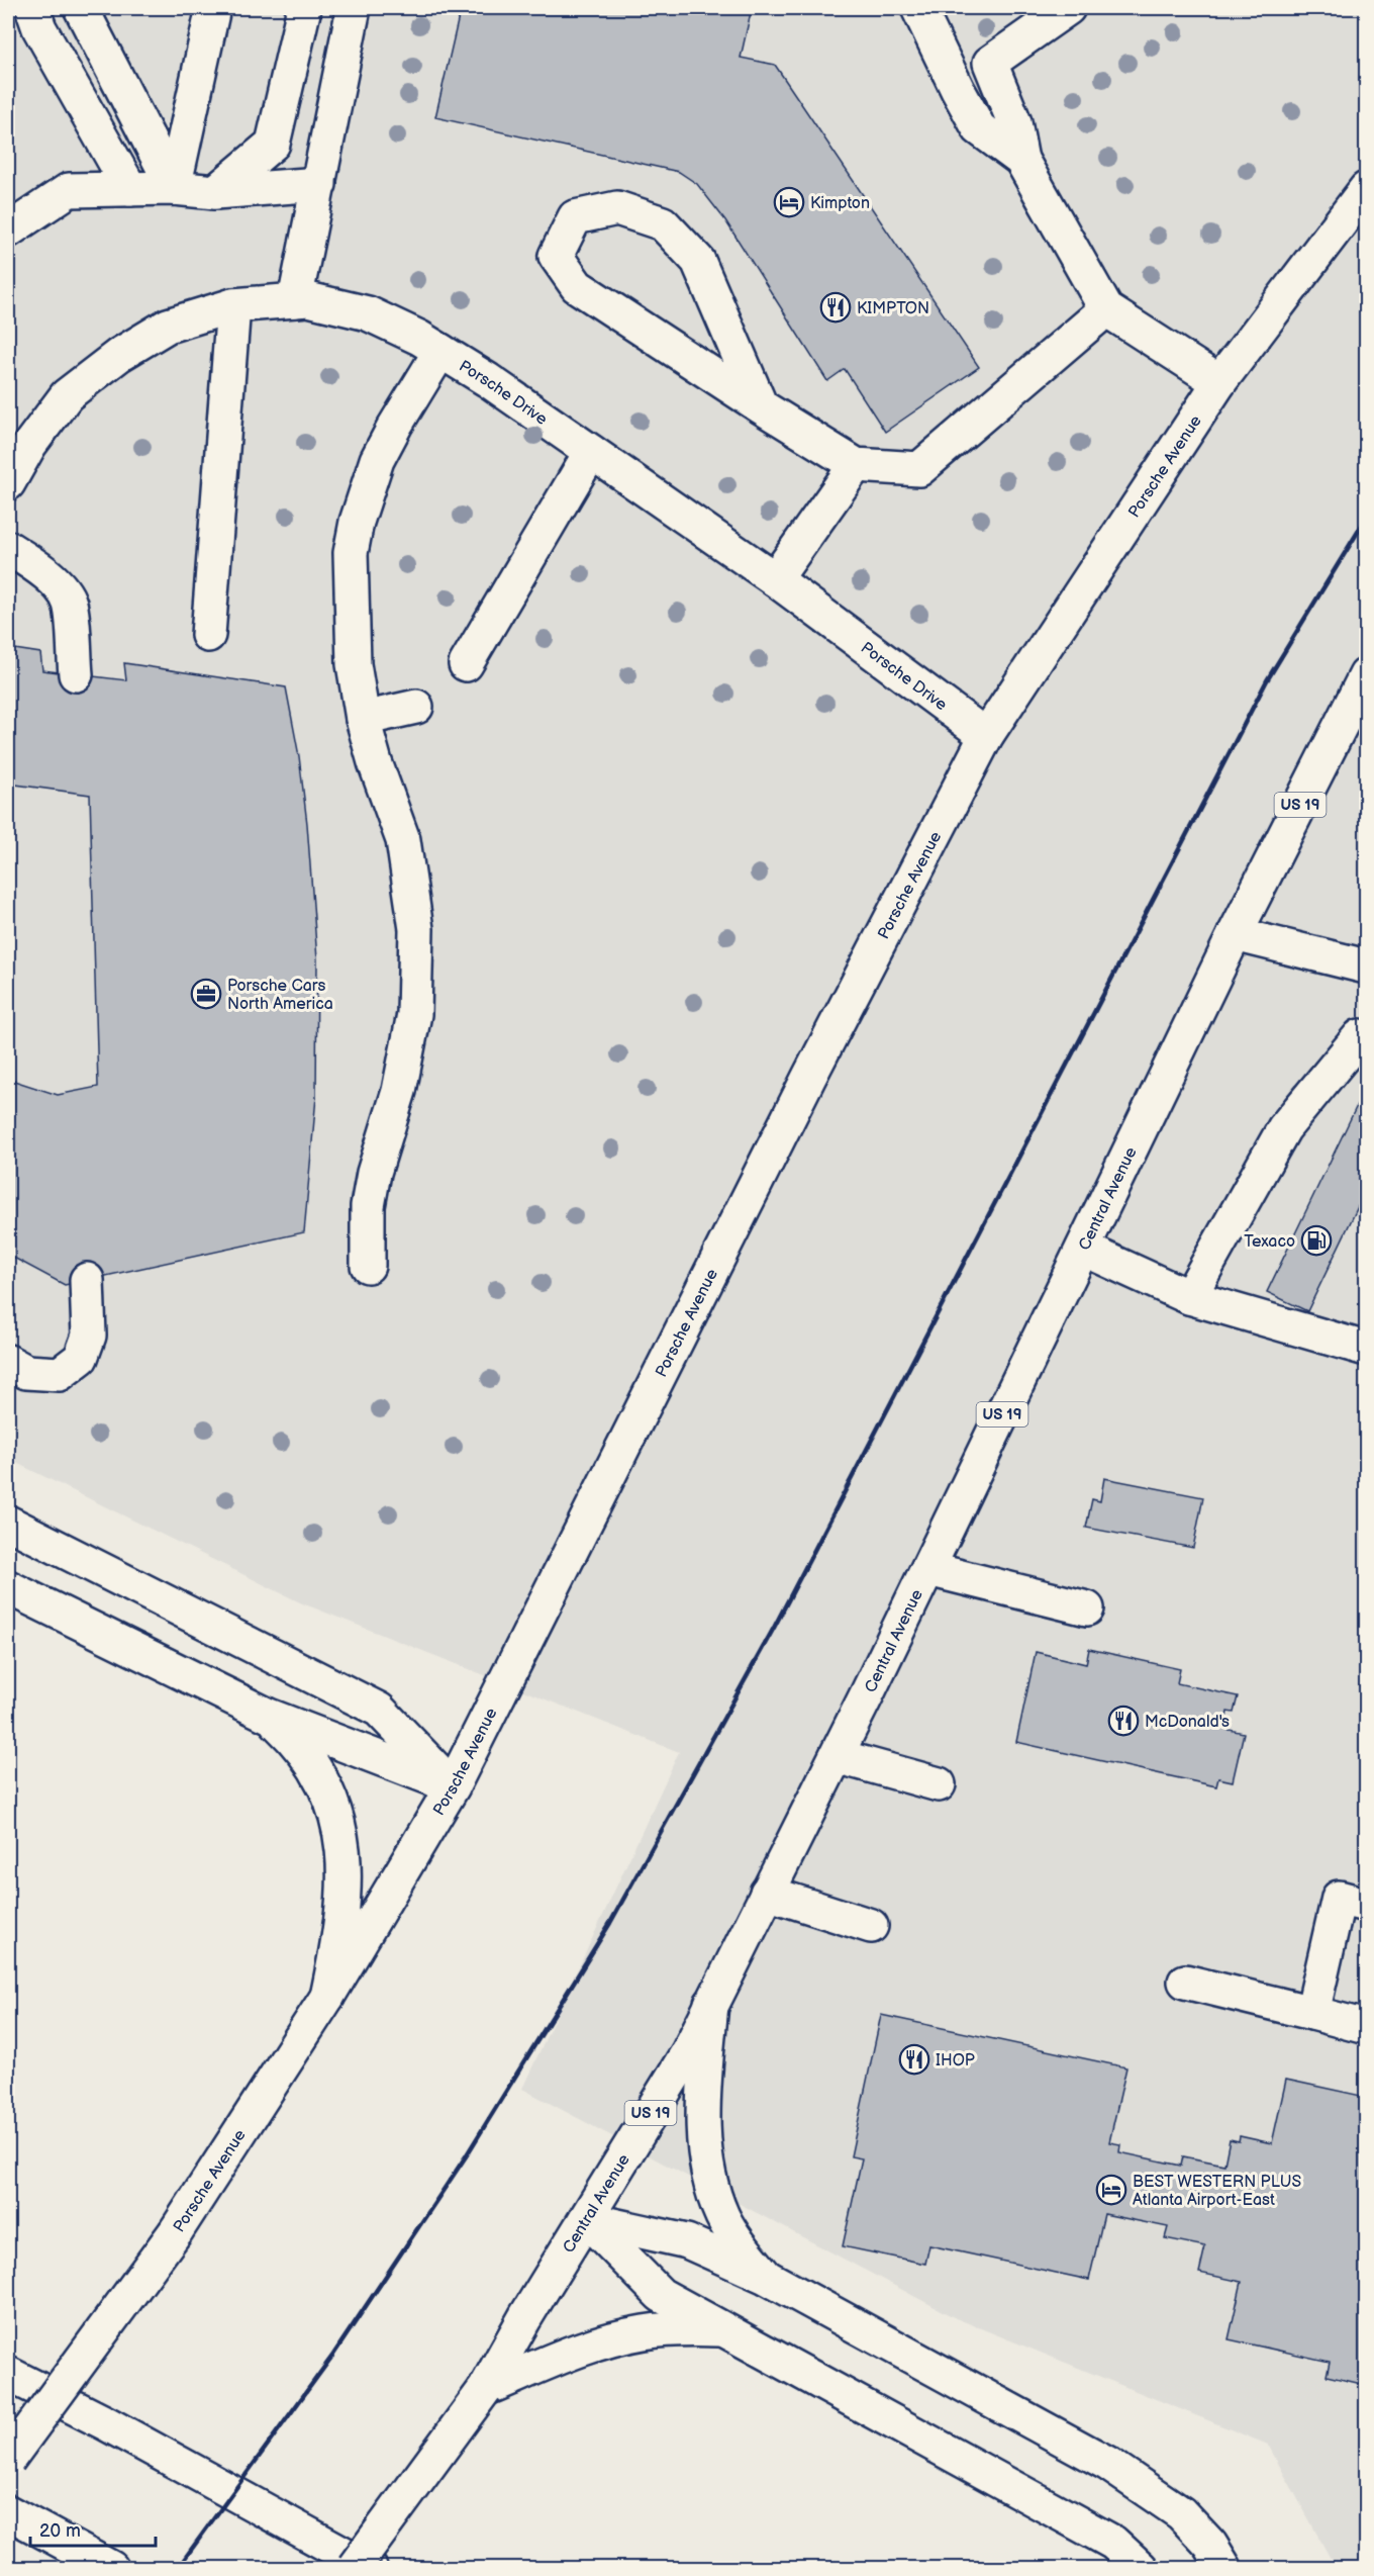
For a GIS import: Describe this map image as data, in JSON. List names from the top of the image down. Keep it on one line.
{"streets":{"main road":["Porsche Drive","Porsche Avenue","US 19","Central Avenue"]},"crossings":[["Porsche Drive","Porsche Avenue"]],"places":{"hotel":["Kimpton","BEST WESTERN PLUS Atlanta Airport-East"],"restaurant":["KIMPTON","McDonald's","IHOP"],"office":["Porsche Cars North America"],"fuel station":["Texaco"]},"scale_bar":"20 m"}
